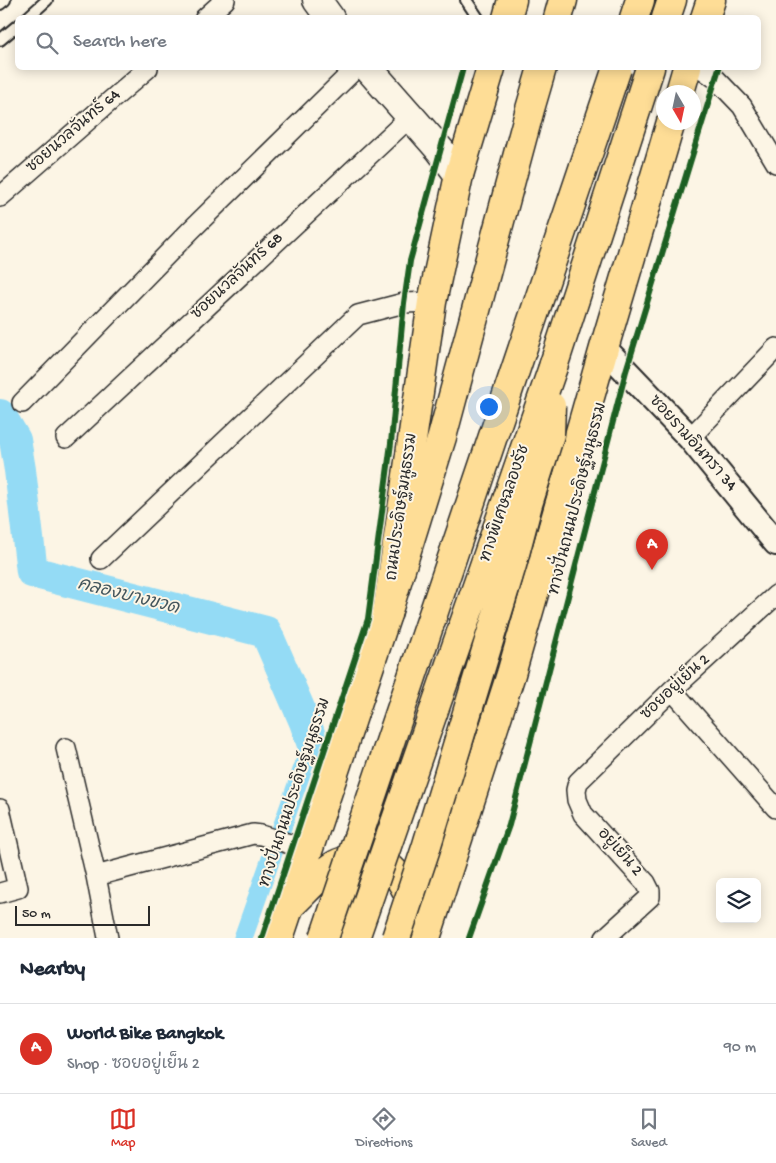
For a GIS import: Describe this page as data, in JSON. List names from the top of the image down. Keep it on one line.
{"streets":{"main road":["ทางพิเศษฉลองรัช","ถนนประดิษฐ์มนูธรรม"],"street":["ซอยนวลจันทร์ 64","ซอยนวลจันทร์ 68","ซอยรามอินทรา 34","ซอยอยู่เย็น 2","อยู่เย็น 2"],"cycle path":["ทางปั่นถนนประดิษฐ์มนูธรรม"]},"crossings":[["ซอยอยู่เย็น 2","อยู่เย็น 2"]],"water":["คลองบางขวด"],"scale_bar":"50 m","north":"bottom","page":{"search":"Search here","pins":"A","scale":"50 m","heading":"Nearby","list":[{"mark":"A","name":"World Bike Bangkok","note":"Shop · ซอยอยู่เย็น 2","value":"90 m"}],"nav":["Map","Directions","Saved"]}}
